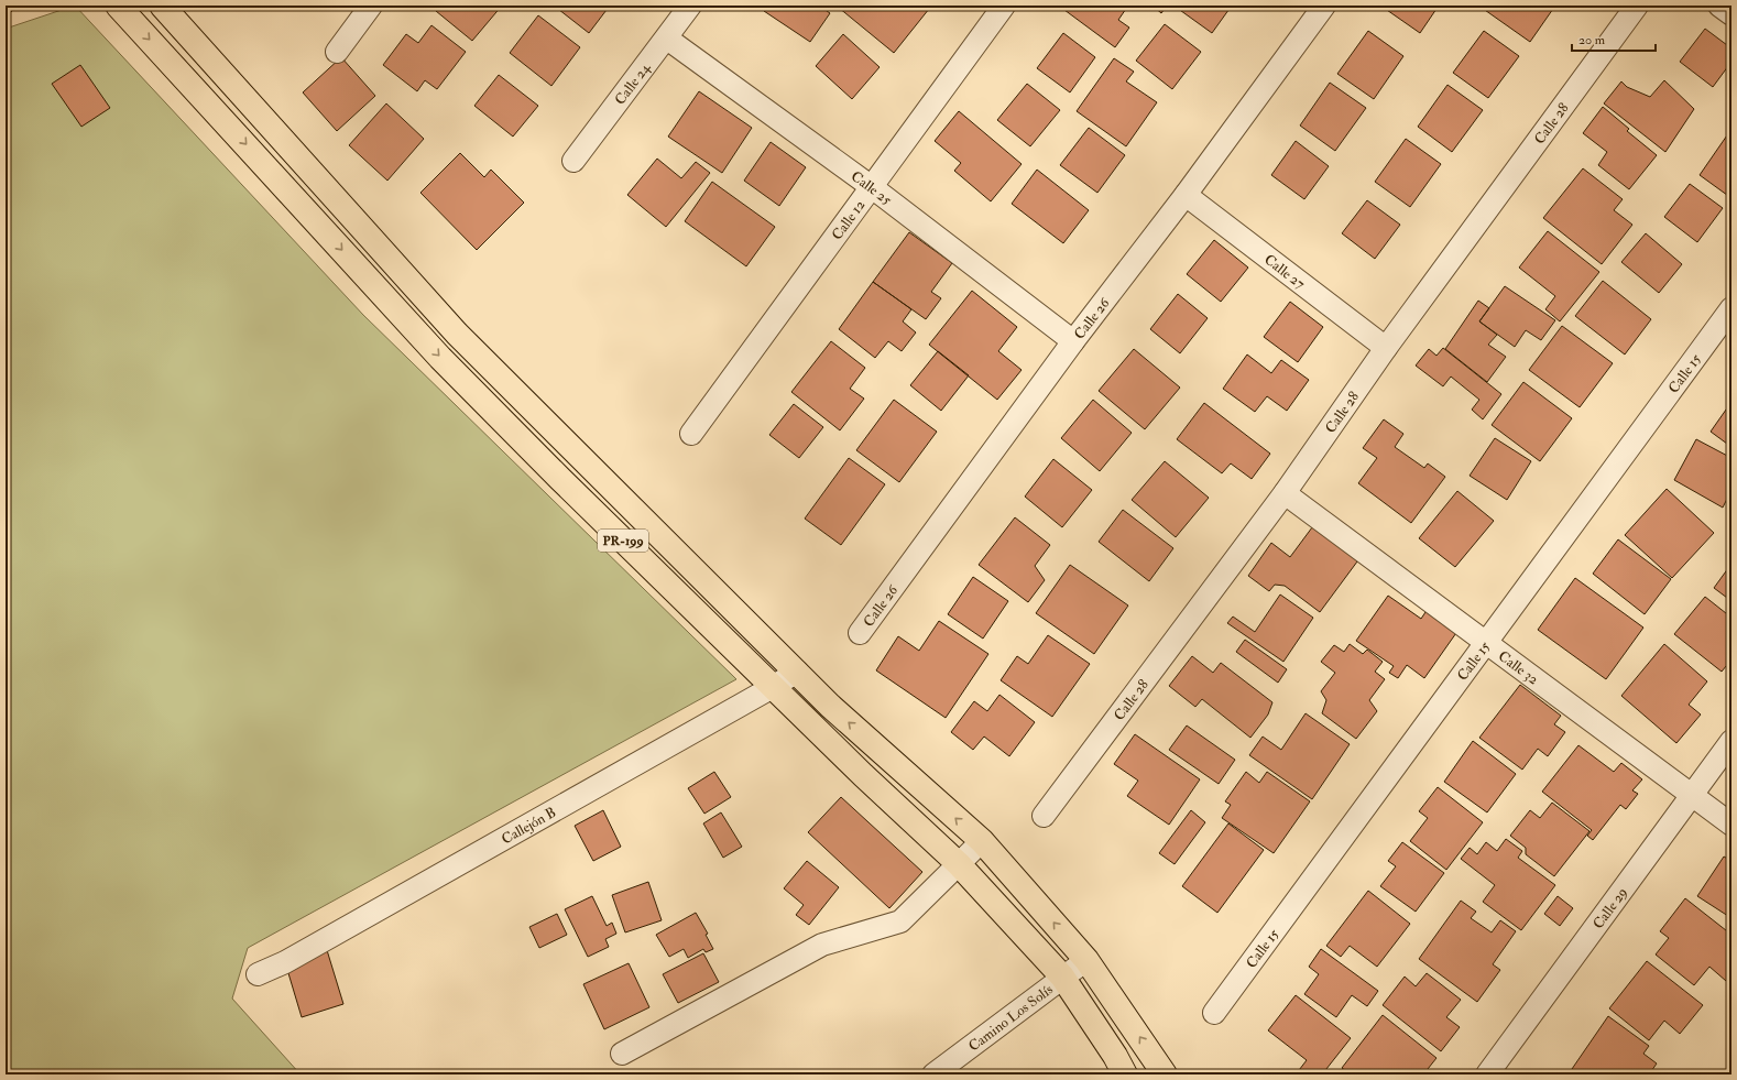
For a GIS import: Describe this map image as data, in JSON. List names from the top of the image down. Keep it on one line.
{"streets":{"main road":["PR-199"],"street":["Calle 24","Calle 28","Calle 25","Calle 12","Calle 27","Calle 26","Calle 15","Calle 32","Callejón B","Calle 29","Camino Los Solís"]},"crossings":[["Calle 24","Calle 25"],["Calle 28","Calle 27"],["Calle 28","Calle 32"],["Calle 25","Calle 12"],["Calle 25","Calle 26"],["Calle 27","Calle 26"],["Calle 15","Calle 32"],["PR-199","Callejón B"],["PR-199","Camino Los Solís"],["Calle 32","Calle 29"]],"scale_bar":"20 m"}
